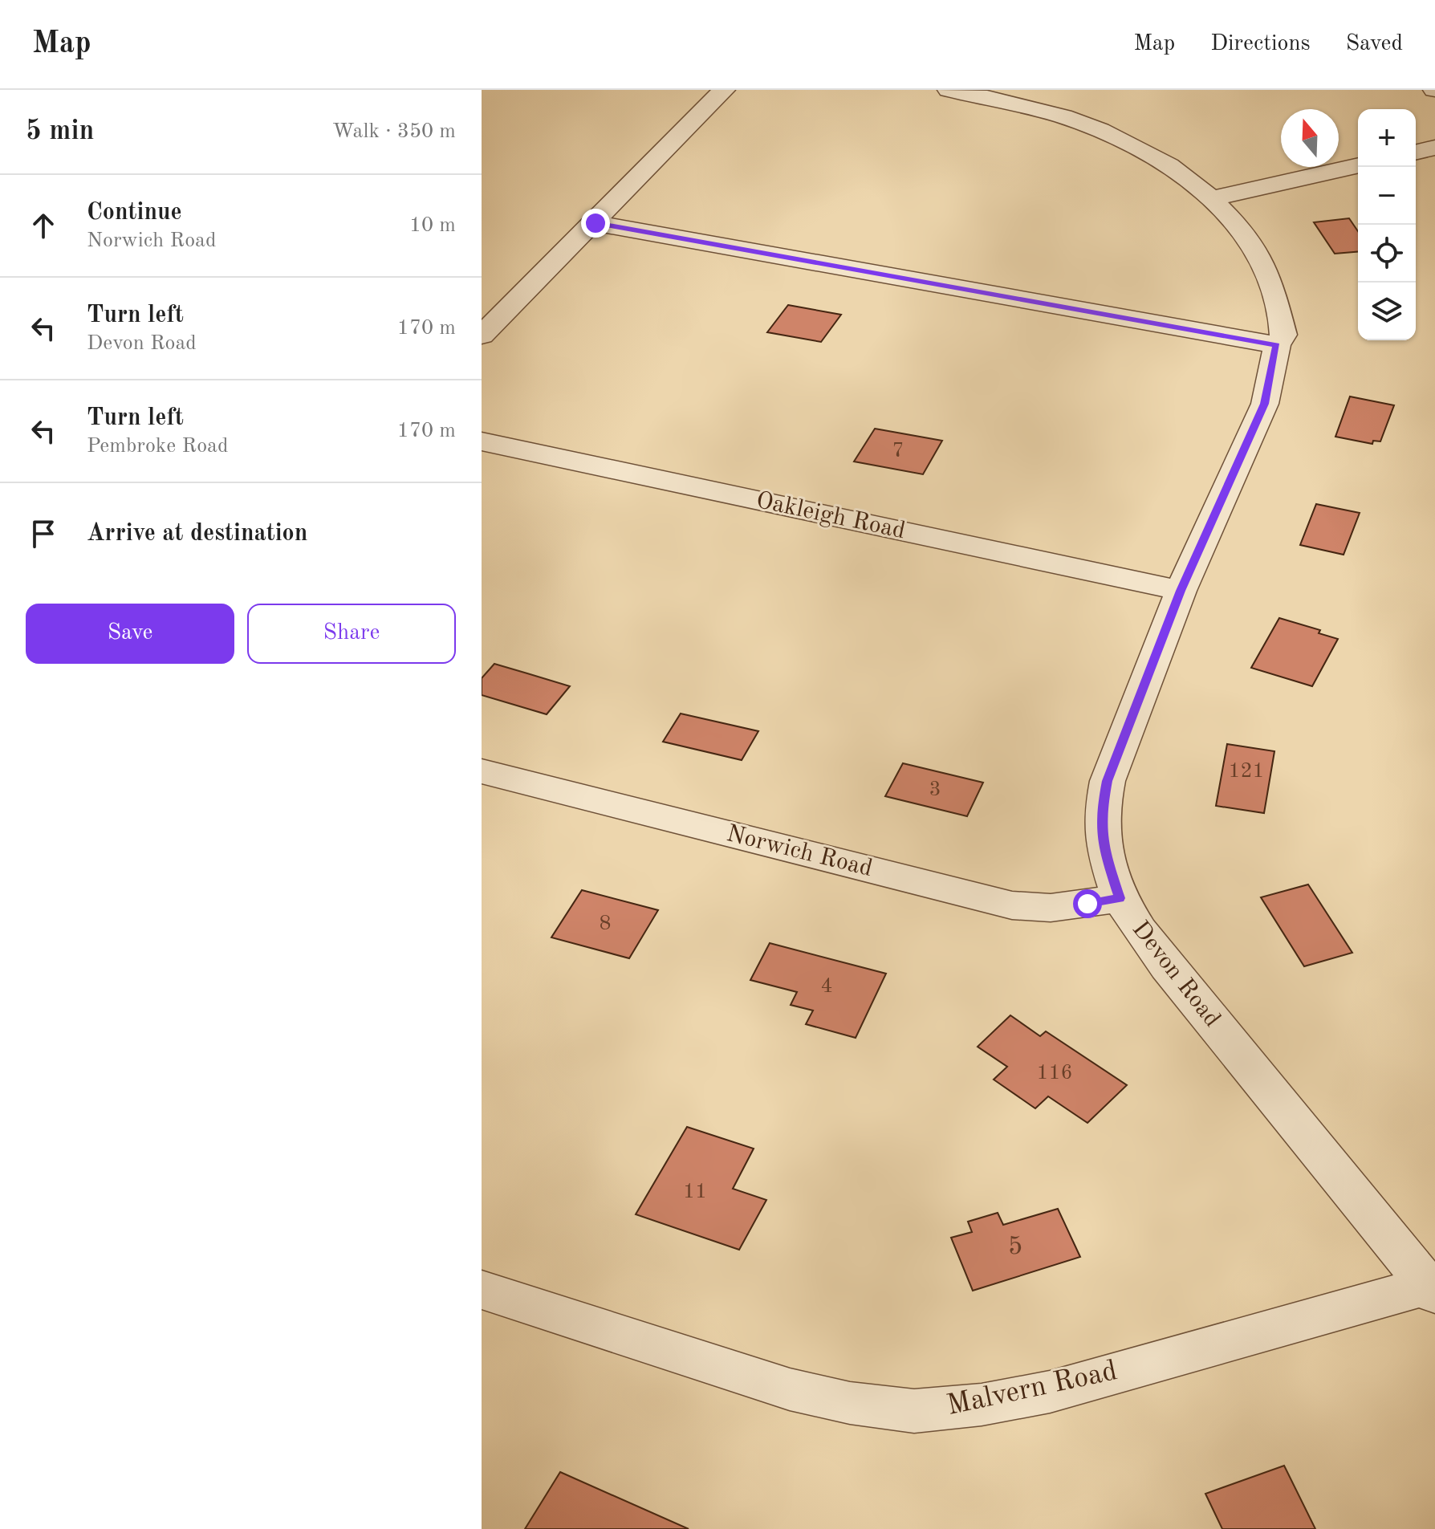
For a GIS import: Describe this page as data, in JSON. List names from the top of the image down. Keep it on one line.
{"streets":{"street":["Oakleigh Road","Norwich Road","Devon Road","Malvern Road"]},"crossings":[["Oakleigh Road","Devon Road"],["Norwich Road","Devon Road"],["Devon Road","Malvern Road"]],"house_numbers":["7","121","3","8","4","116","11","5"],"north":"top","page":{"header":"Map","nav":["Map","Directions","Saved"],"heading":["5 min","Walk · 350 m"],"map_buttons":["+","−"],"list":[["Continue","Norwich Road","10 m"],["Turn left","Devon Road","170 m"],["Turn left","Pembroke Road","170 m"],"Arrive at destination"],"buttons":["Save","Share"]}}
